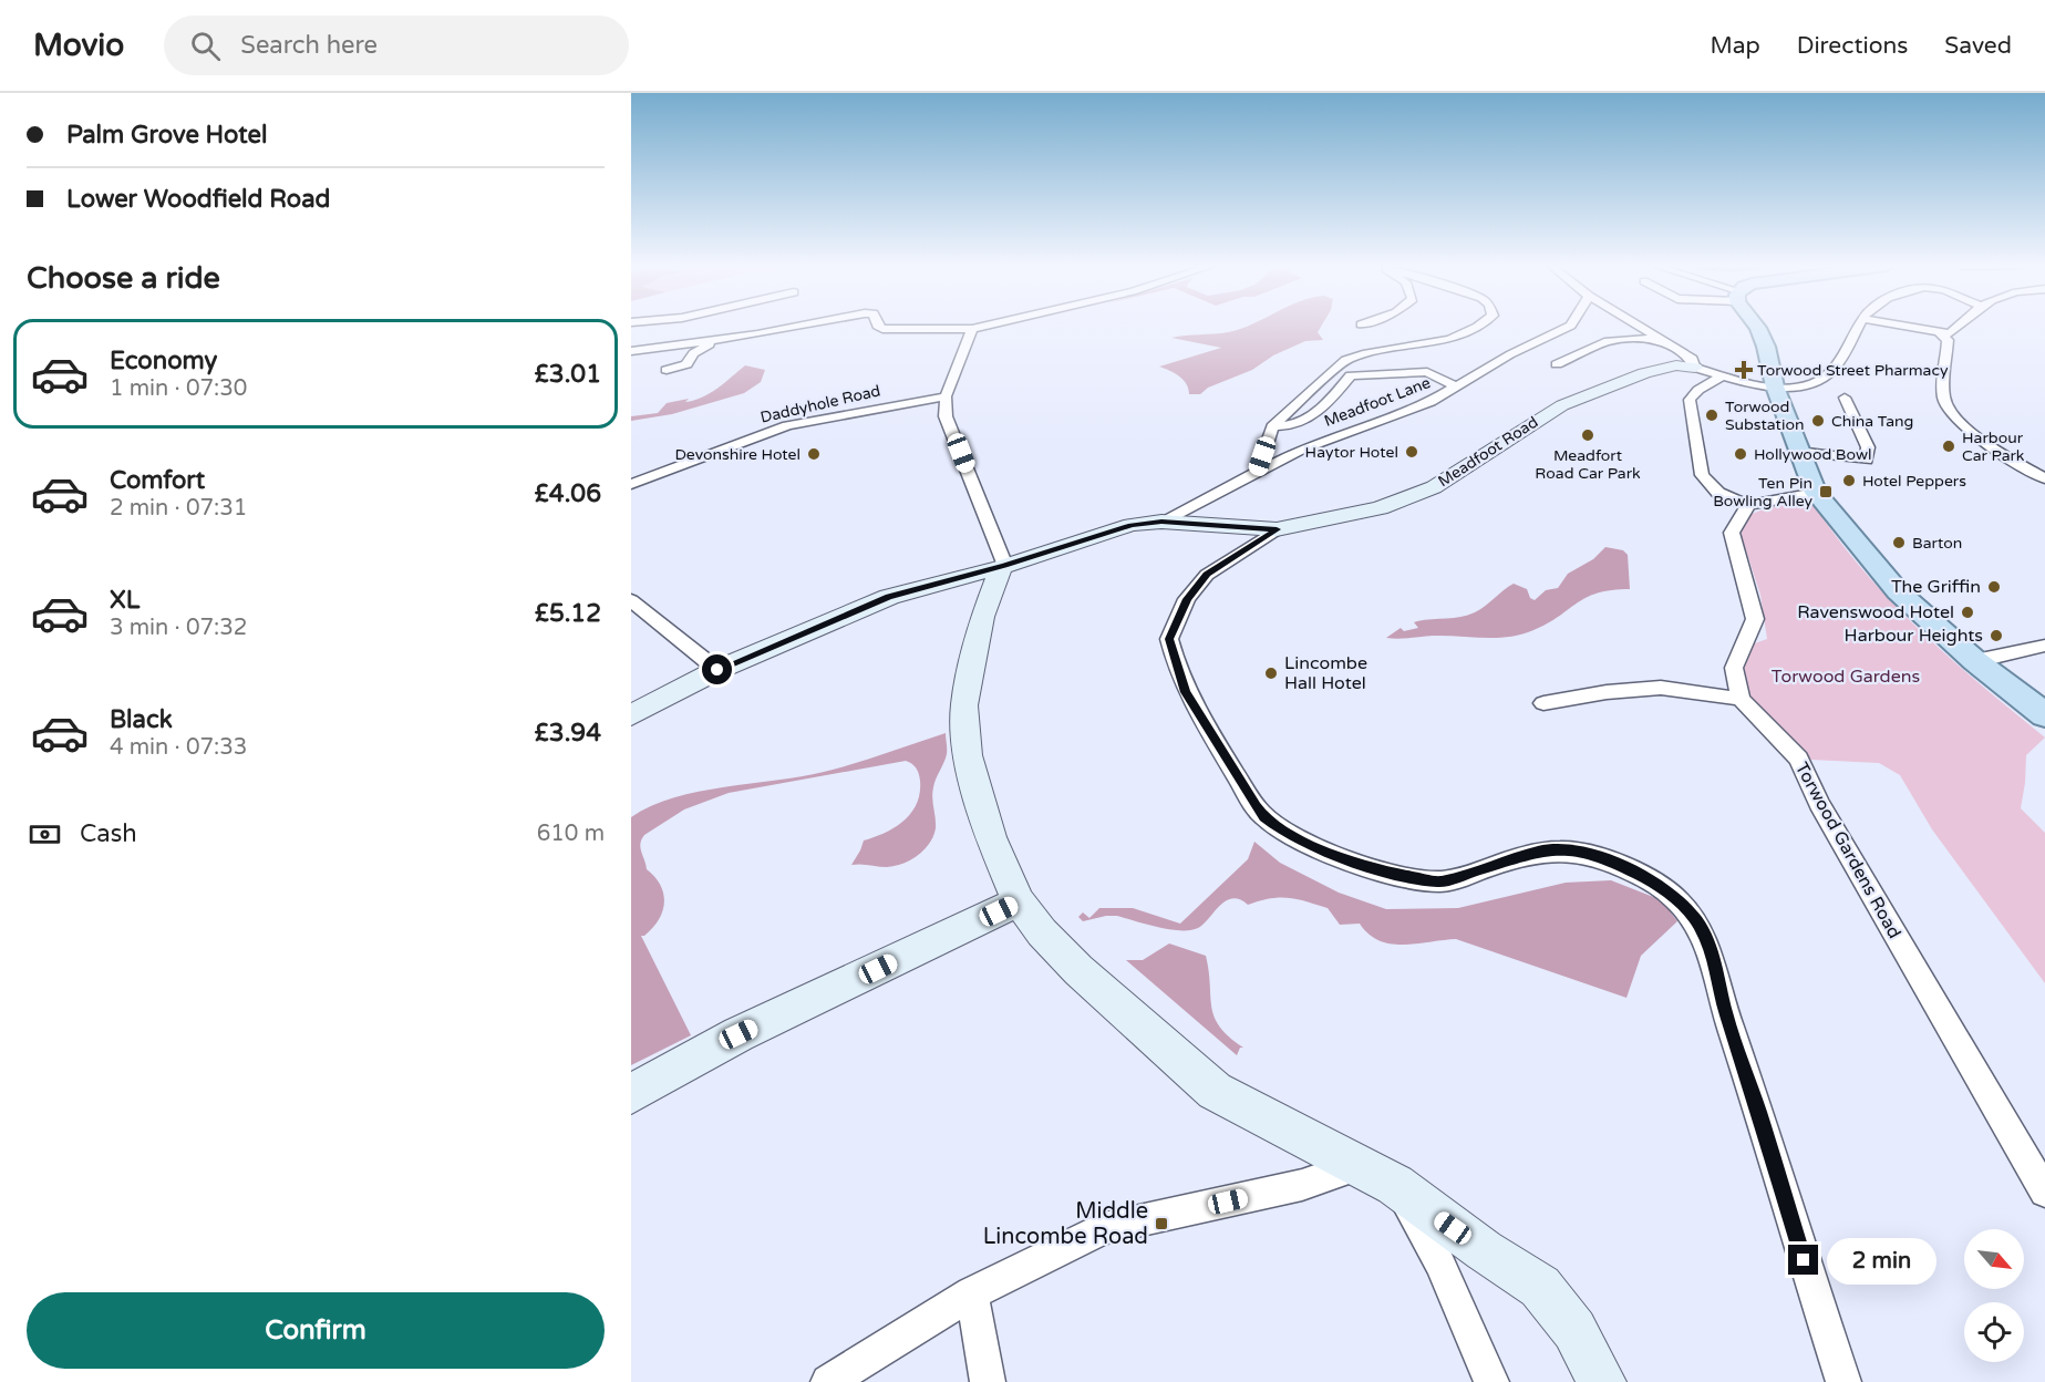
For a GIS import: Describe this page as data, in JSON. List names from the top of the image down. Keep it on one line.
{"streets":{"street":["Meadfoot Lane","Daddyhole Road","Meadfoot Road","Torwood Gardens Road"]},"crossings":[["Meadfoot Lane","Meadfoot Road"]],"parks":["Torwood Gardens"],"places":{"health":["Torwood Street Pharmacy"],"other":["Torwood Substation","China Tang","Meadfort Road Car Park","Harbour Car Park","Haytor Hotel","Devonshire Hotel","Hollywood Bowl","Hotel Peppers","Barton","The Griffin","Ravenswood Hotel","Harbour Heights","Lincombe Hall Hotel"],"transit":["Ten Pin Bowling Alley","Middle Lincombe Road"]},"north":"bottom right","page":{"header":"Movio","search":"Search here","nav":["Map","Directions","Saved"],"banner":["Palm Grove Hotel","Lower Woodfield Road"],"heading":"Choose a ride","list":[{"name":"Economy","note":"1 min · 07:30","value":"£3.01"},{"name":"Comfort","note":"2 min · 07:31","value":"£4.06"},{"name":"XL","note":"3 min · 07:32","value":"£5.12"},{"name":"Black","note":"4 min · 07:33","value":"£3.94"}],"pay":["Cash","610 m"],"bubble":"2 min","buttons":"Confirm"}}
